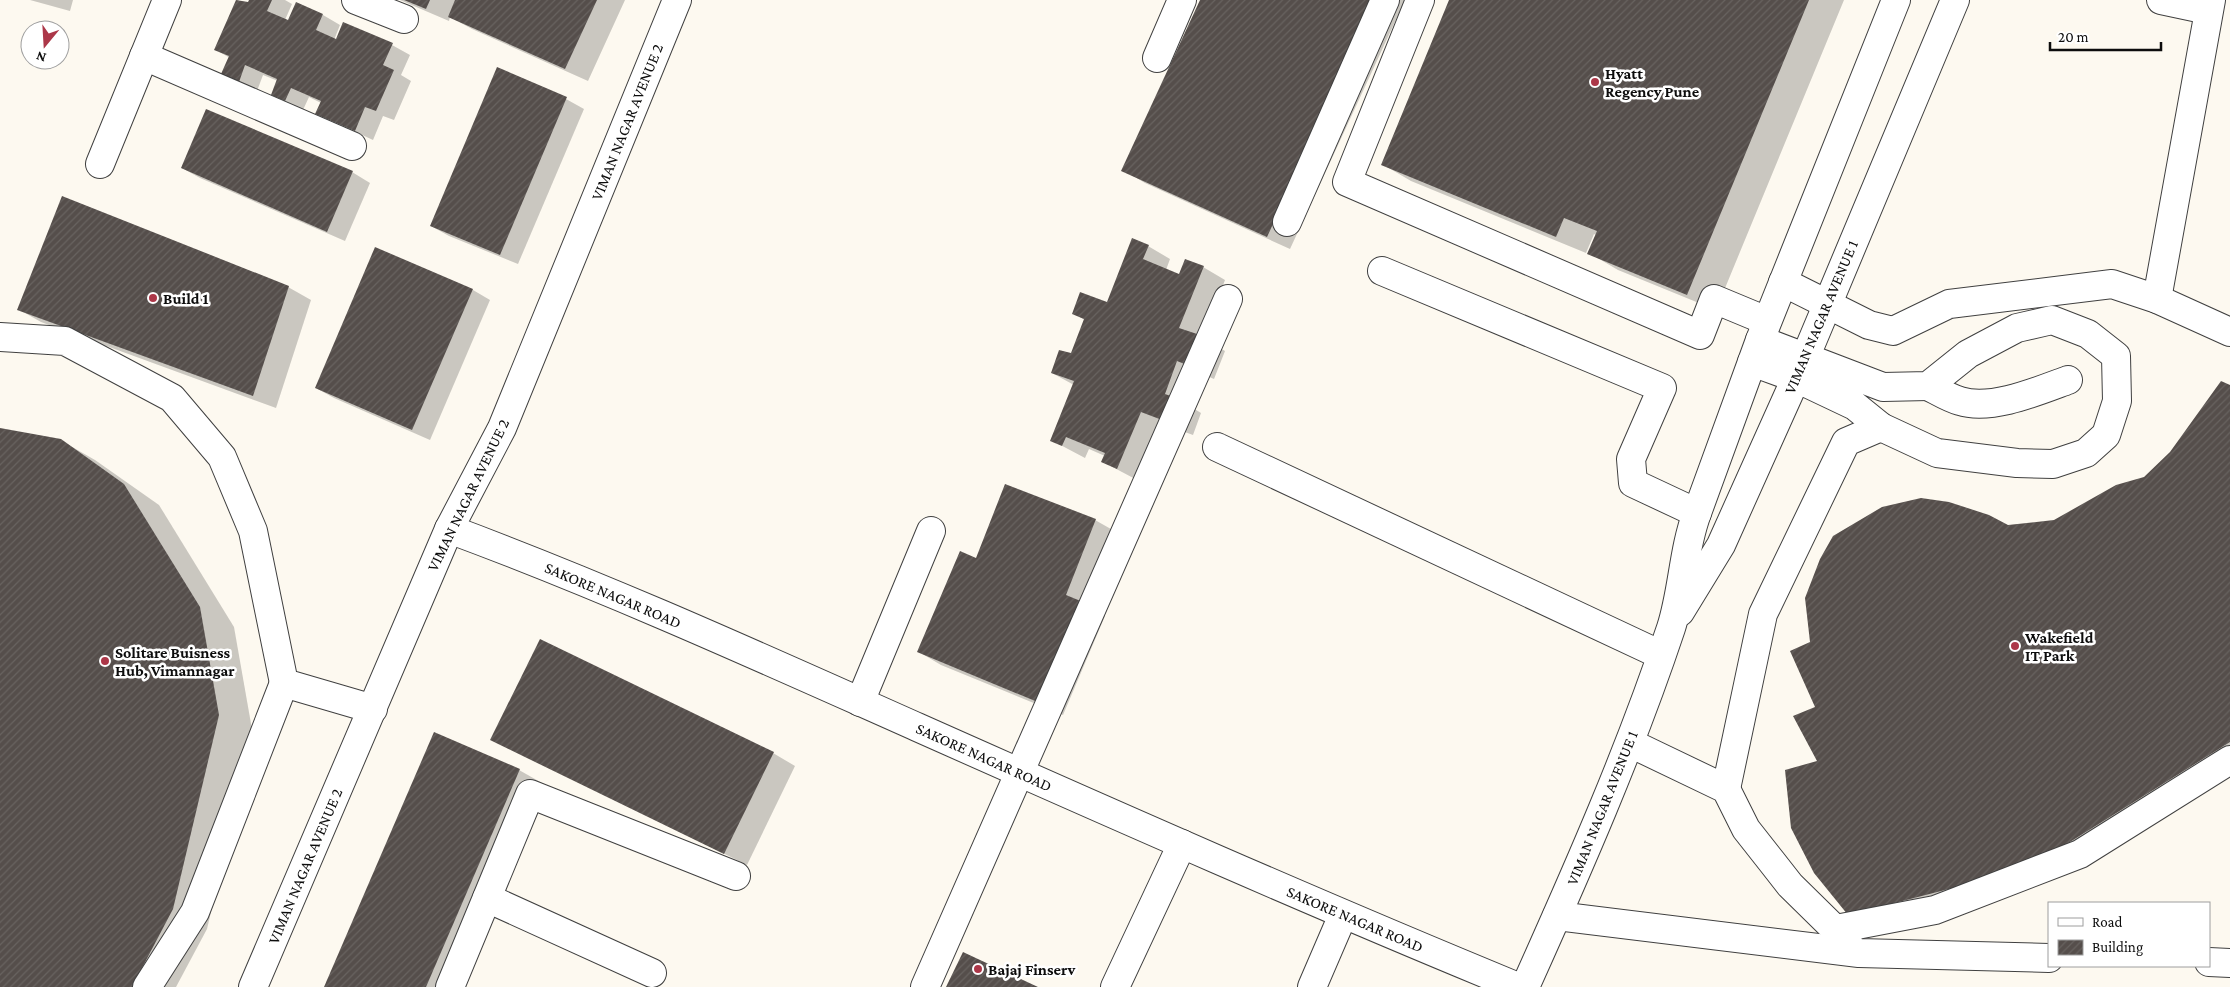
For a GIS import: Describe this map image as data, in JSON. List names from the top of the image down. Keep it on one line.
{"streets":{"street":["VIMAN NAGAR AVENUE 2","VIMAN NAGAR AVENUE 1","SAKORE NAGAR ROAD"]},"crossings":[["VIMAN NAGAR AVENUE 2","SAKORE NAGAR ROAD"]],"places":["Hyatt Regency Pune","Build 1","Wakefield IT Park","Solitare Buisness Hub, Vimannagar","Bajaj Finserv"],"legend":["Road","Building"],"scale_bar":"20 m","north":"bottom"}
